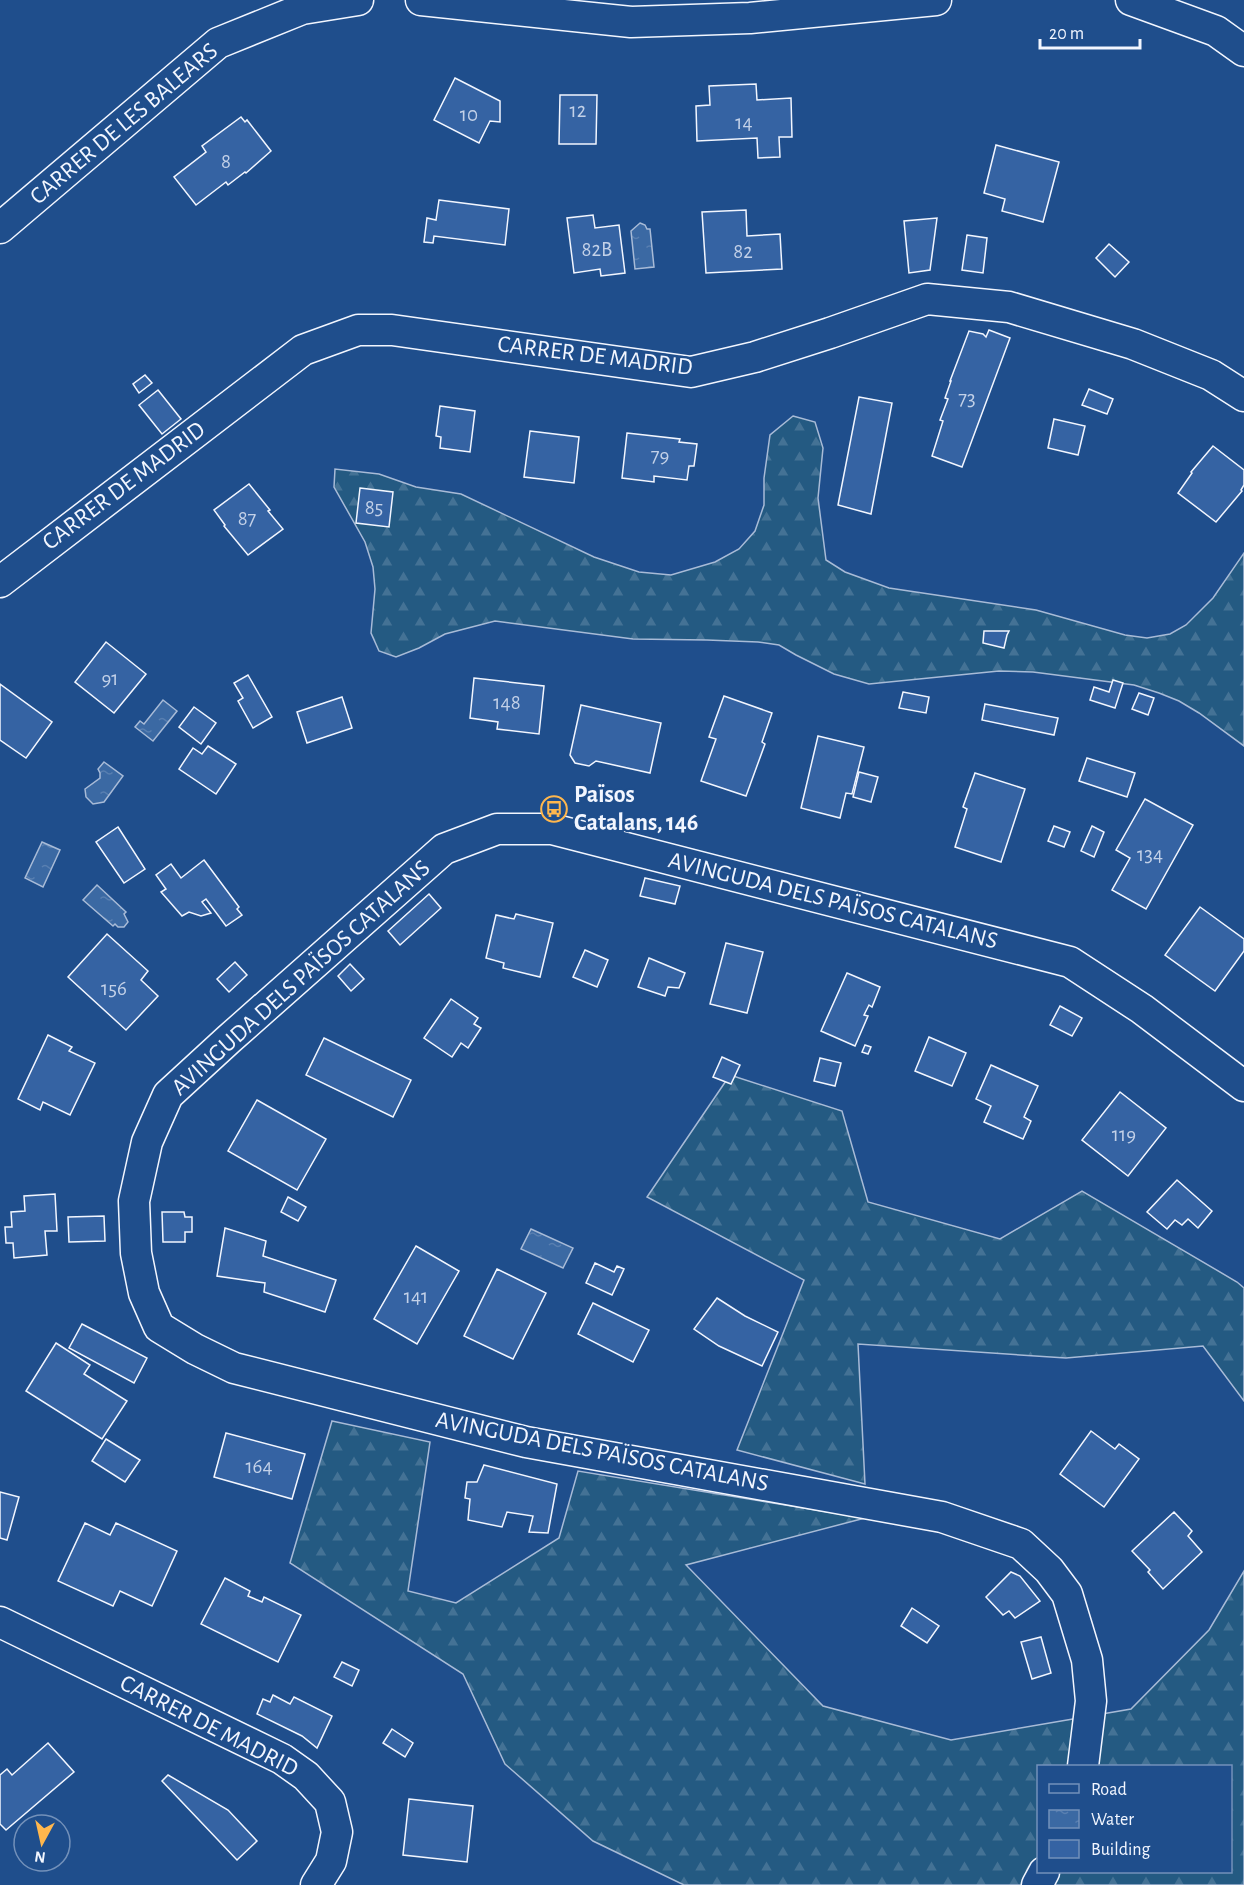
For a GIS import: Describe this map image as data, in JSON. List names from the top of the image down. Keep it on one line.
{"streets":{"street":["CARRER DE LES BALEARS","CARRER DE MADRID","AVINGUDA DELS PAÏSOS CATALANS"]},"places":{"bus stop":["Països Catalans, 146"]},"house_numbers":["12","10","14","8","82B","82","73","79","85","87","91","148","134","156","119","141","164"],"legend":["Road","Water","Building"],"scale_bar":"20 m","north":"bottom"}
